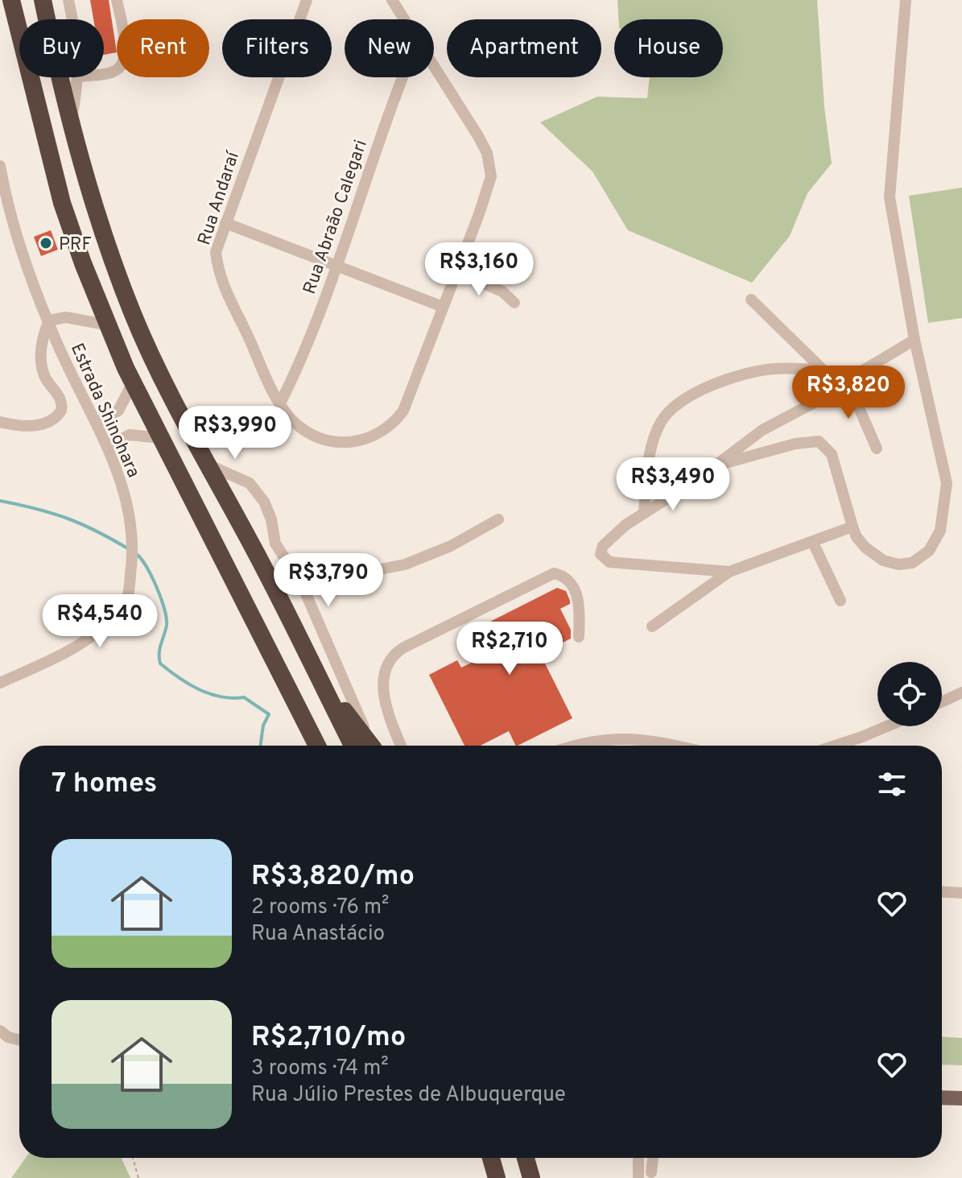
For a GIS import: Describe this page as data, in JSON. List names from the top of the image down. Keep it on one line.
{"streets":{"street":["Rua Andaraí","Rua Abraão Calegari","Estrada Shinohara"]},"crossings":[["Rua Andaraí","Rua Abraão Calegari"]],"places":["PRF"],"page":{"chip":["Buy","Rent","Filters","New","Apartment","House"],"price":["R$3,160","R$3,820","R$3,990","R$3,490","R$3,790","R$4,540","R$2,710"],"heading":"7 homes","list":[{"name":"R$3,820/mo","note":"2 rooms · 76 m² · Rua Anastácio"},{"name":"R$2,710/mo","note":"3 rooms · 74 m² · Rua Júlio Prestes de Albuquerque"}]}}
